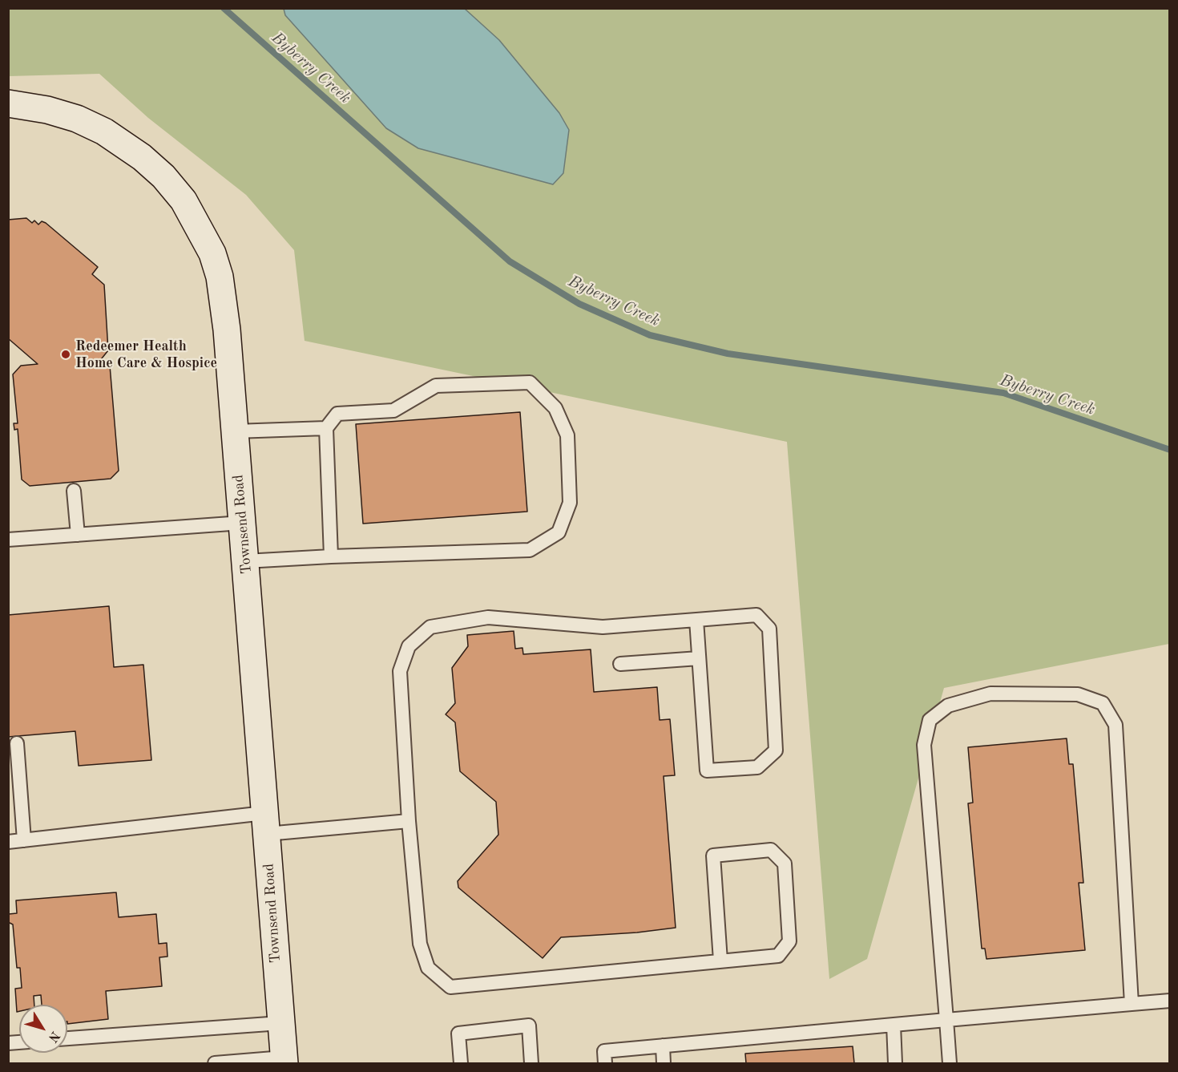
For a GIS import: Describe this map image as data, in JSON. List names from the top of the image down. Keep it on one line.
{"streets":{"street":["Townsend Road"]},"water":["Byberry Creek"],"places":["Redeemer Health Home Care & Hospice"],"north":"bottom right"}
